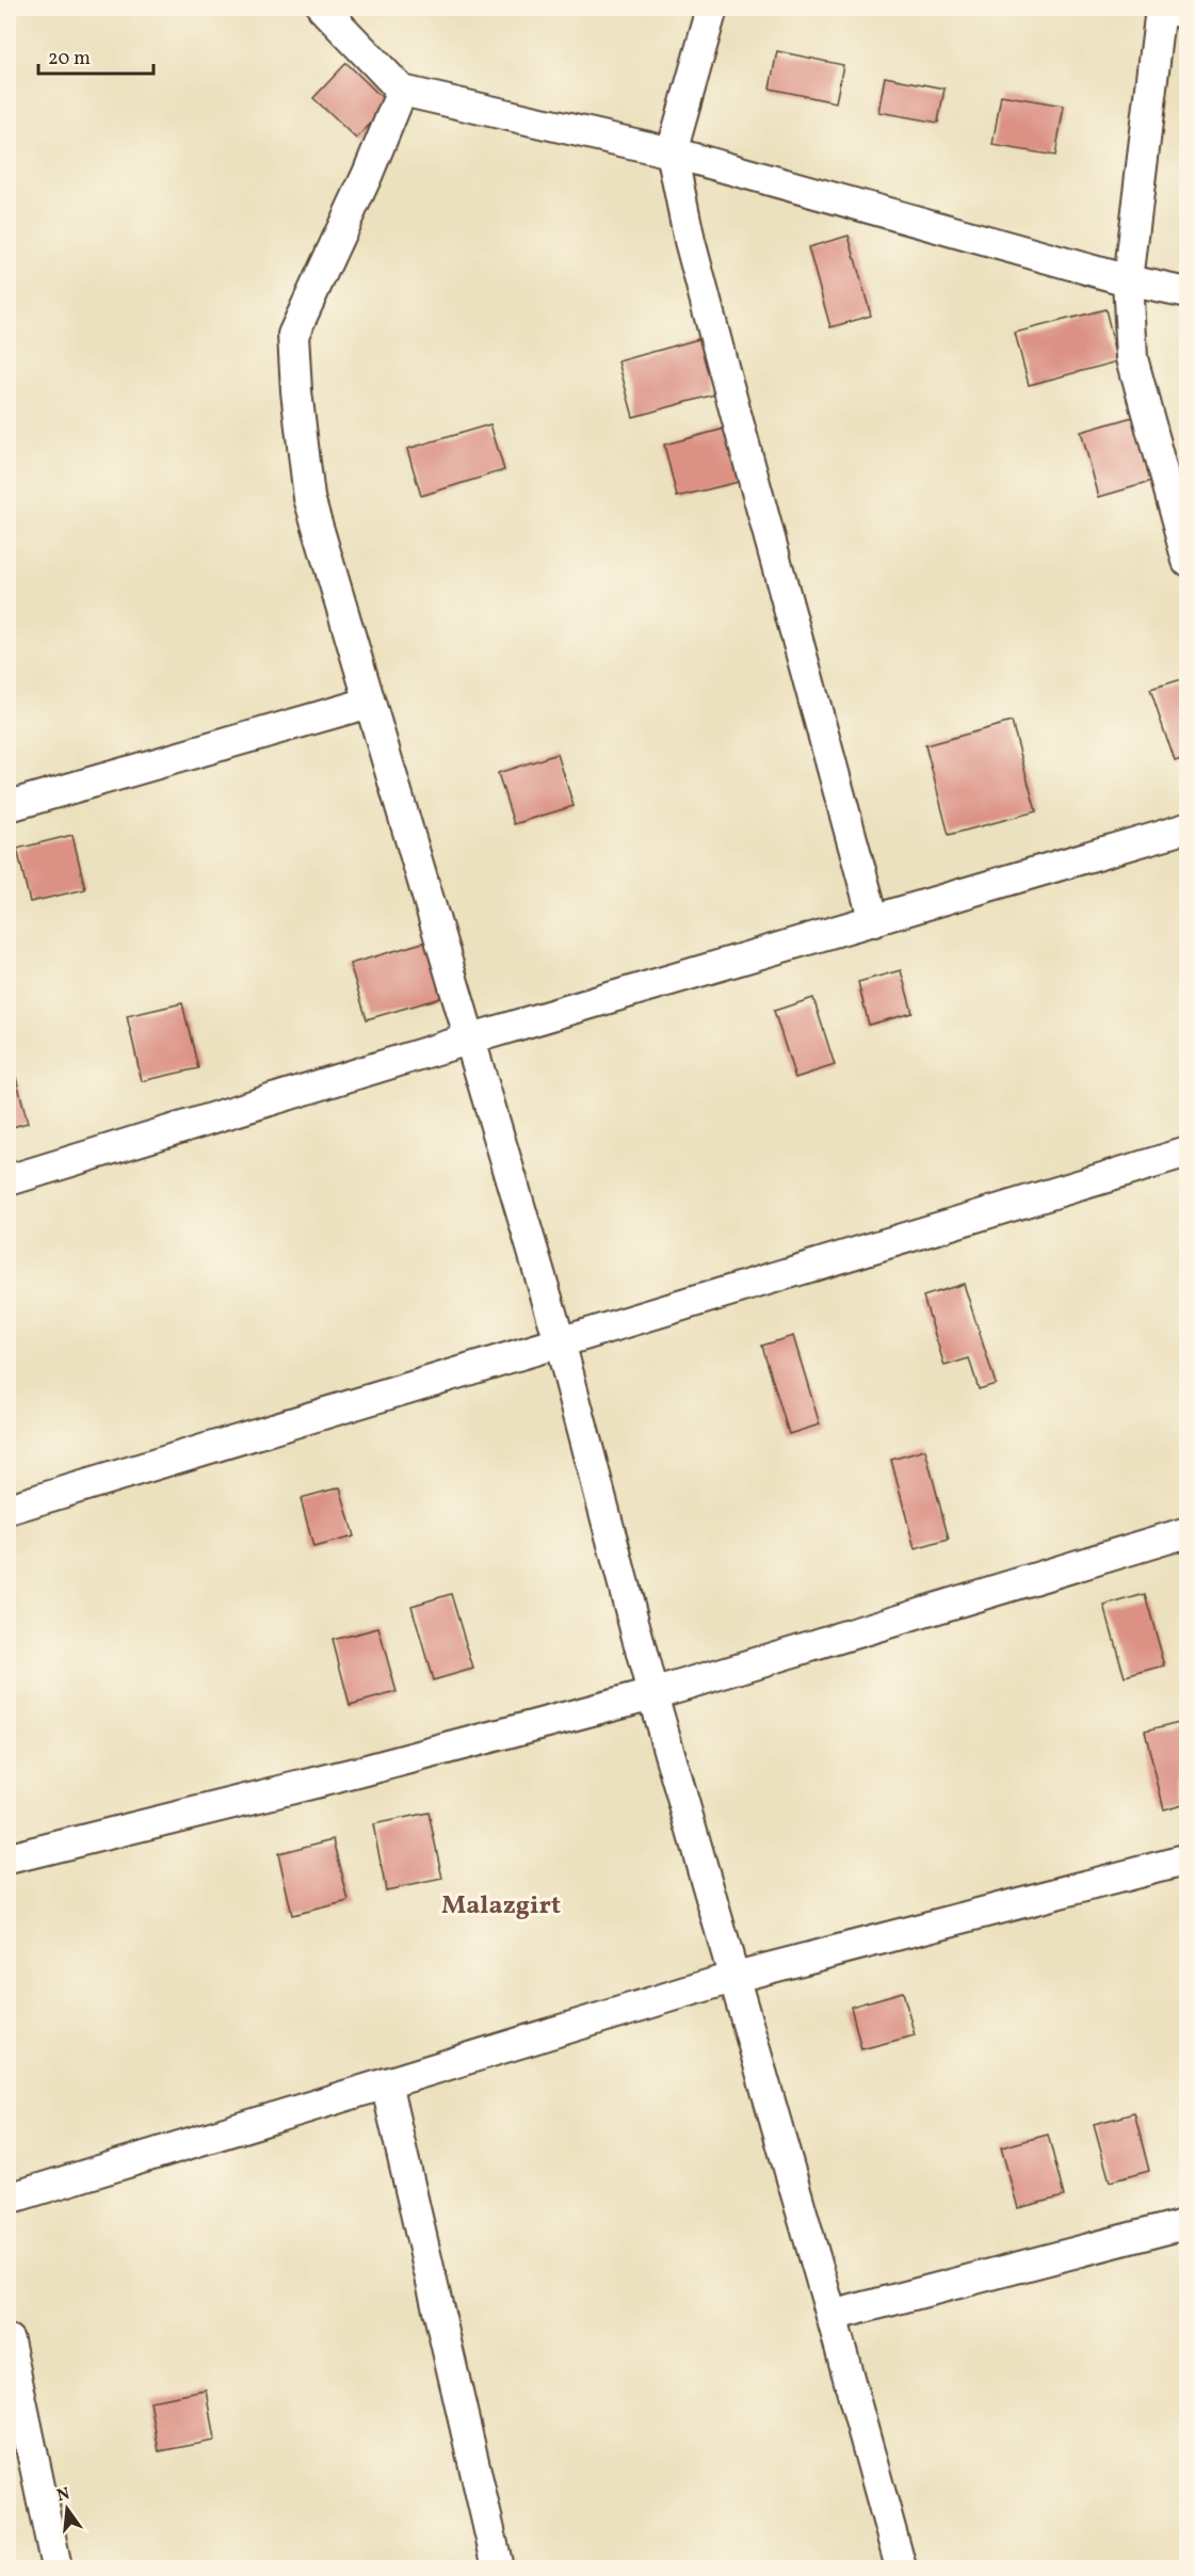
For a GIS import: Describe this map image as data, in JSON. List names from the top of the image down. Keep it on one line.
{"districts":["Malazgirt"],"scale_bar":"20 m","north":"top"}
